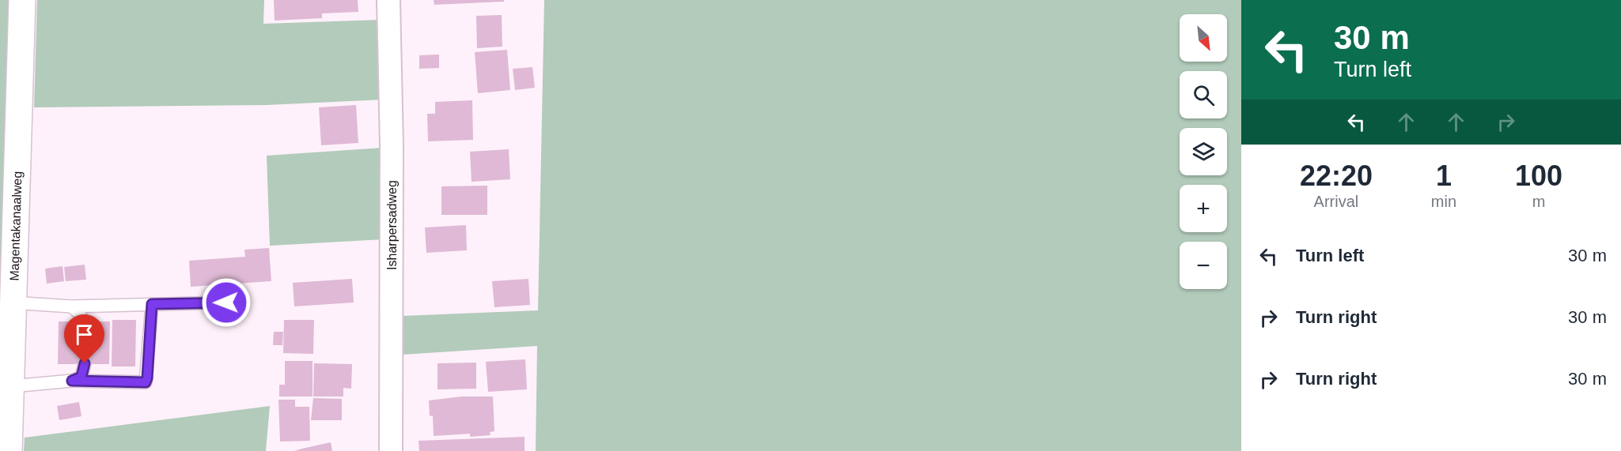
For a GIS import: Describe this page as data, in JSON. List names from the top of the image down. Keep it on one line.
{"streets":{"street":["Magentakanaalweg","Isharpersadweg"]},"north":"bottom right","page":{"turn":["30 m","Turn left"],"map_buttons":["+","−"],"eta":["22:20","Arrival","1","min","100","m"],"list":[{"name":"Turn left","value":"30 m"},{"name":"Turn right","value":"30 m"},{"name":"Turn right","value":"30 m"}]}}
